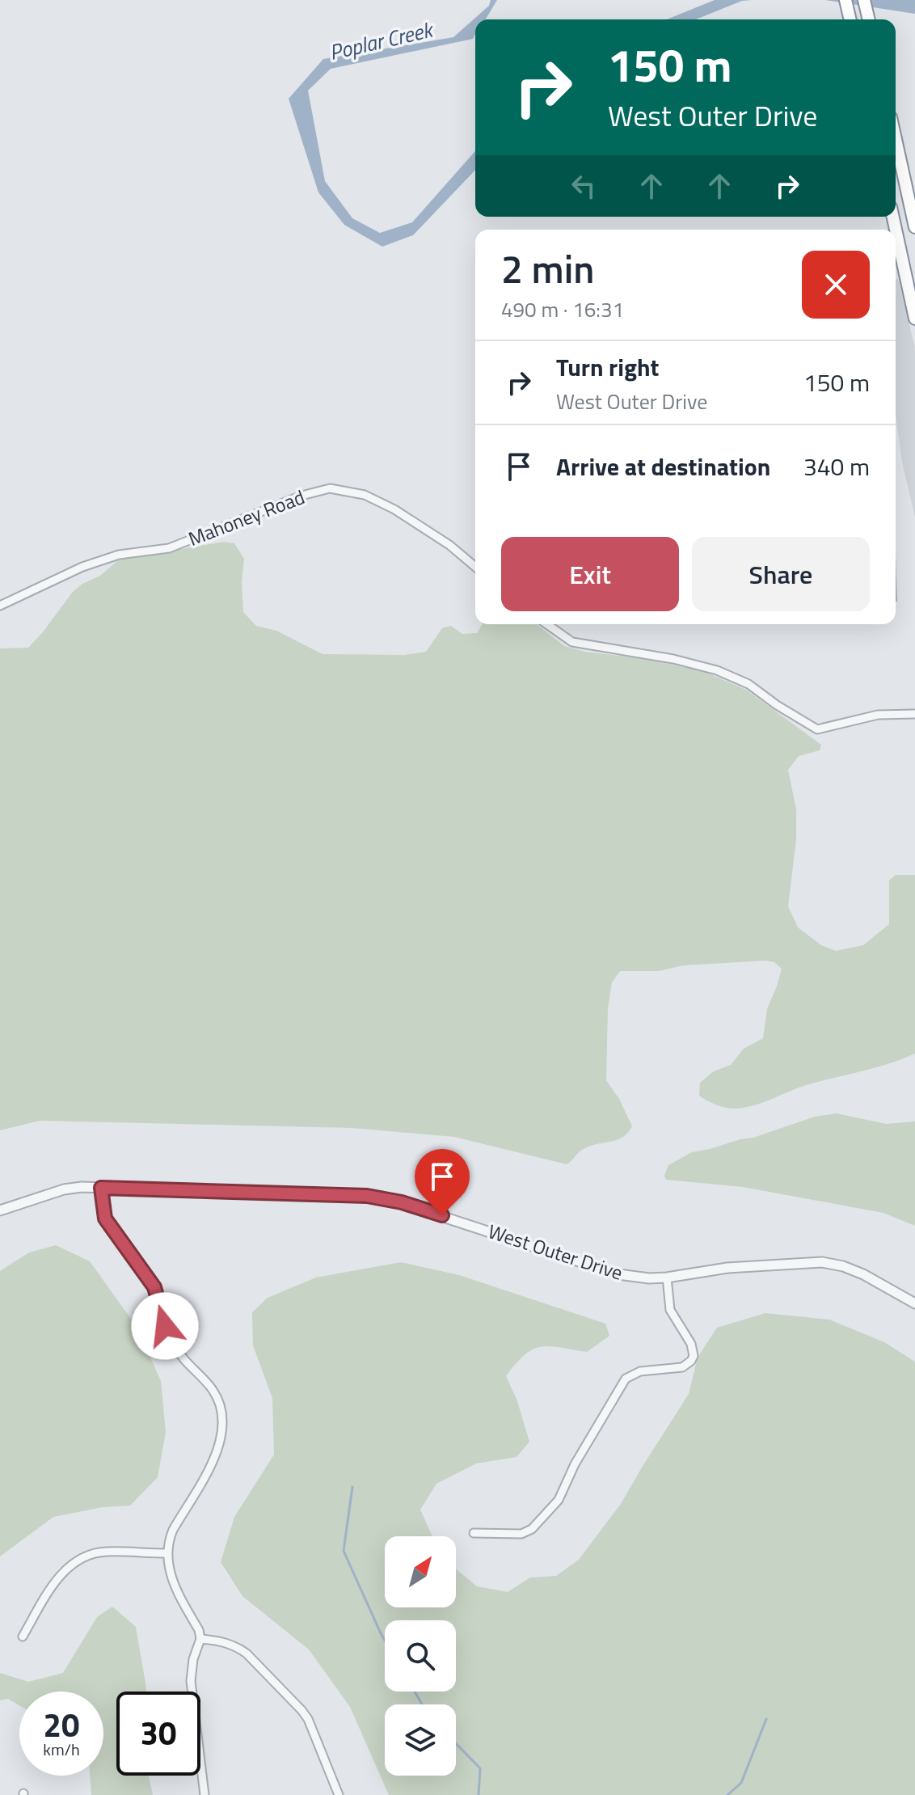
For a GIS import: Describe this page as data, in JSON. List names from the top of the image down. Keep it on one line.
{"streets":{"street":["Mahoney Road","West Outer Drive"]},"water":["Poplar Creek"],"north":"top right","page":{"turn":["150 m","West Outer Drive"],"heading":["2 min","490 m · 16:31"],"list":[{"name":"Turn right","note":"West Outer Drive","value":"150 m"},{"name":"Arrive at destination","value":"340 m"}],"buttons":["Exit","Share"],"speed":"20 km/h","limit":"30"}}
